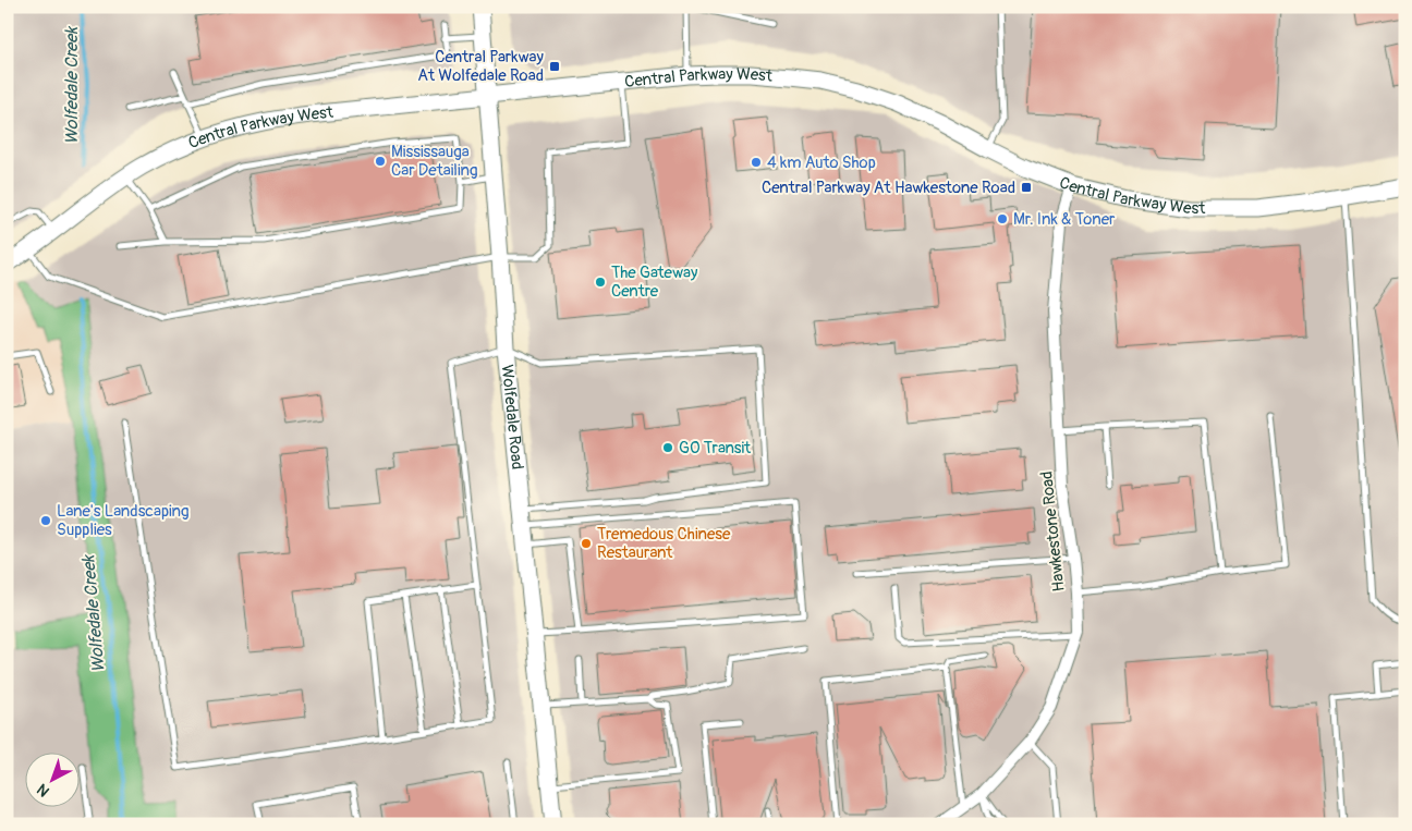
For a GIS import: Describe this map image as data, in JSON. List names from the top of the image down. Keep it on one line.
{"streets":{"street":["Central Parkway West","Wolfedale Road","Hawkestone Road"]},"crossings":[["Central Parkway West","Wolfedale Road"],["Central Parkway West","Hawkestone Road"]],"water":["Wolfedale Creek"],"places":{"transit":["Central Parkway At Wolfedale Road","Central Parkway At Hawkestone Road"],"other":["Mississauga Car Detailing","4 km Auto Shop","Mr. Ink & Toner","The Gateway Centre","GO Transit","Lane's Landscaping Supplies","Tremedous Chinese Restaurant"]},"north":"bottom left"}
